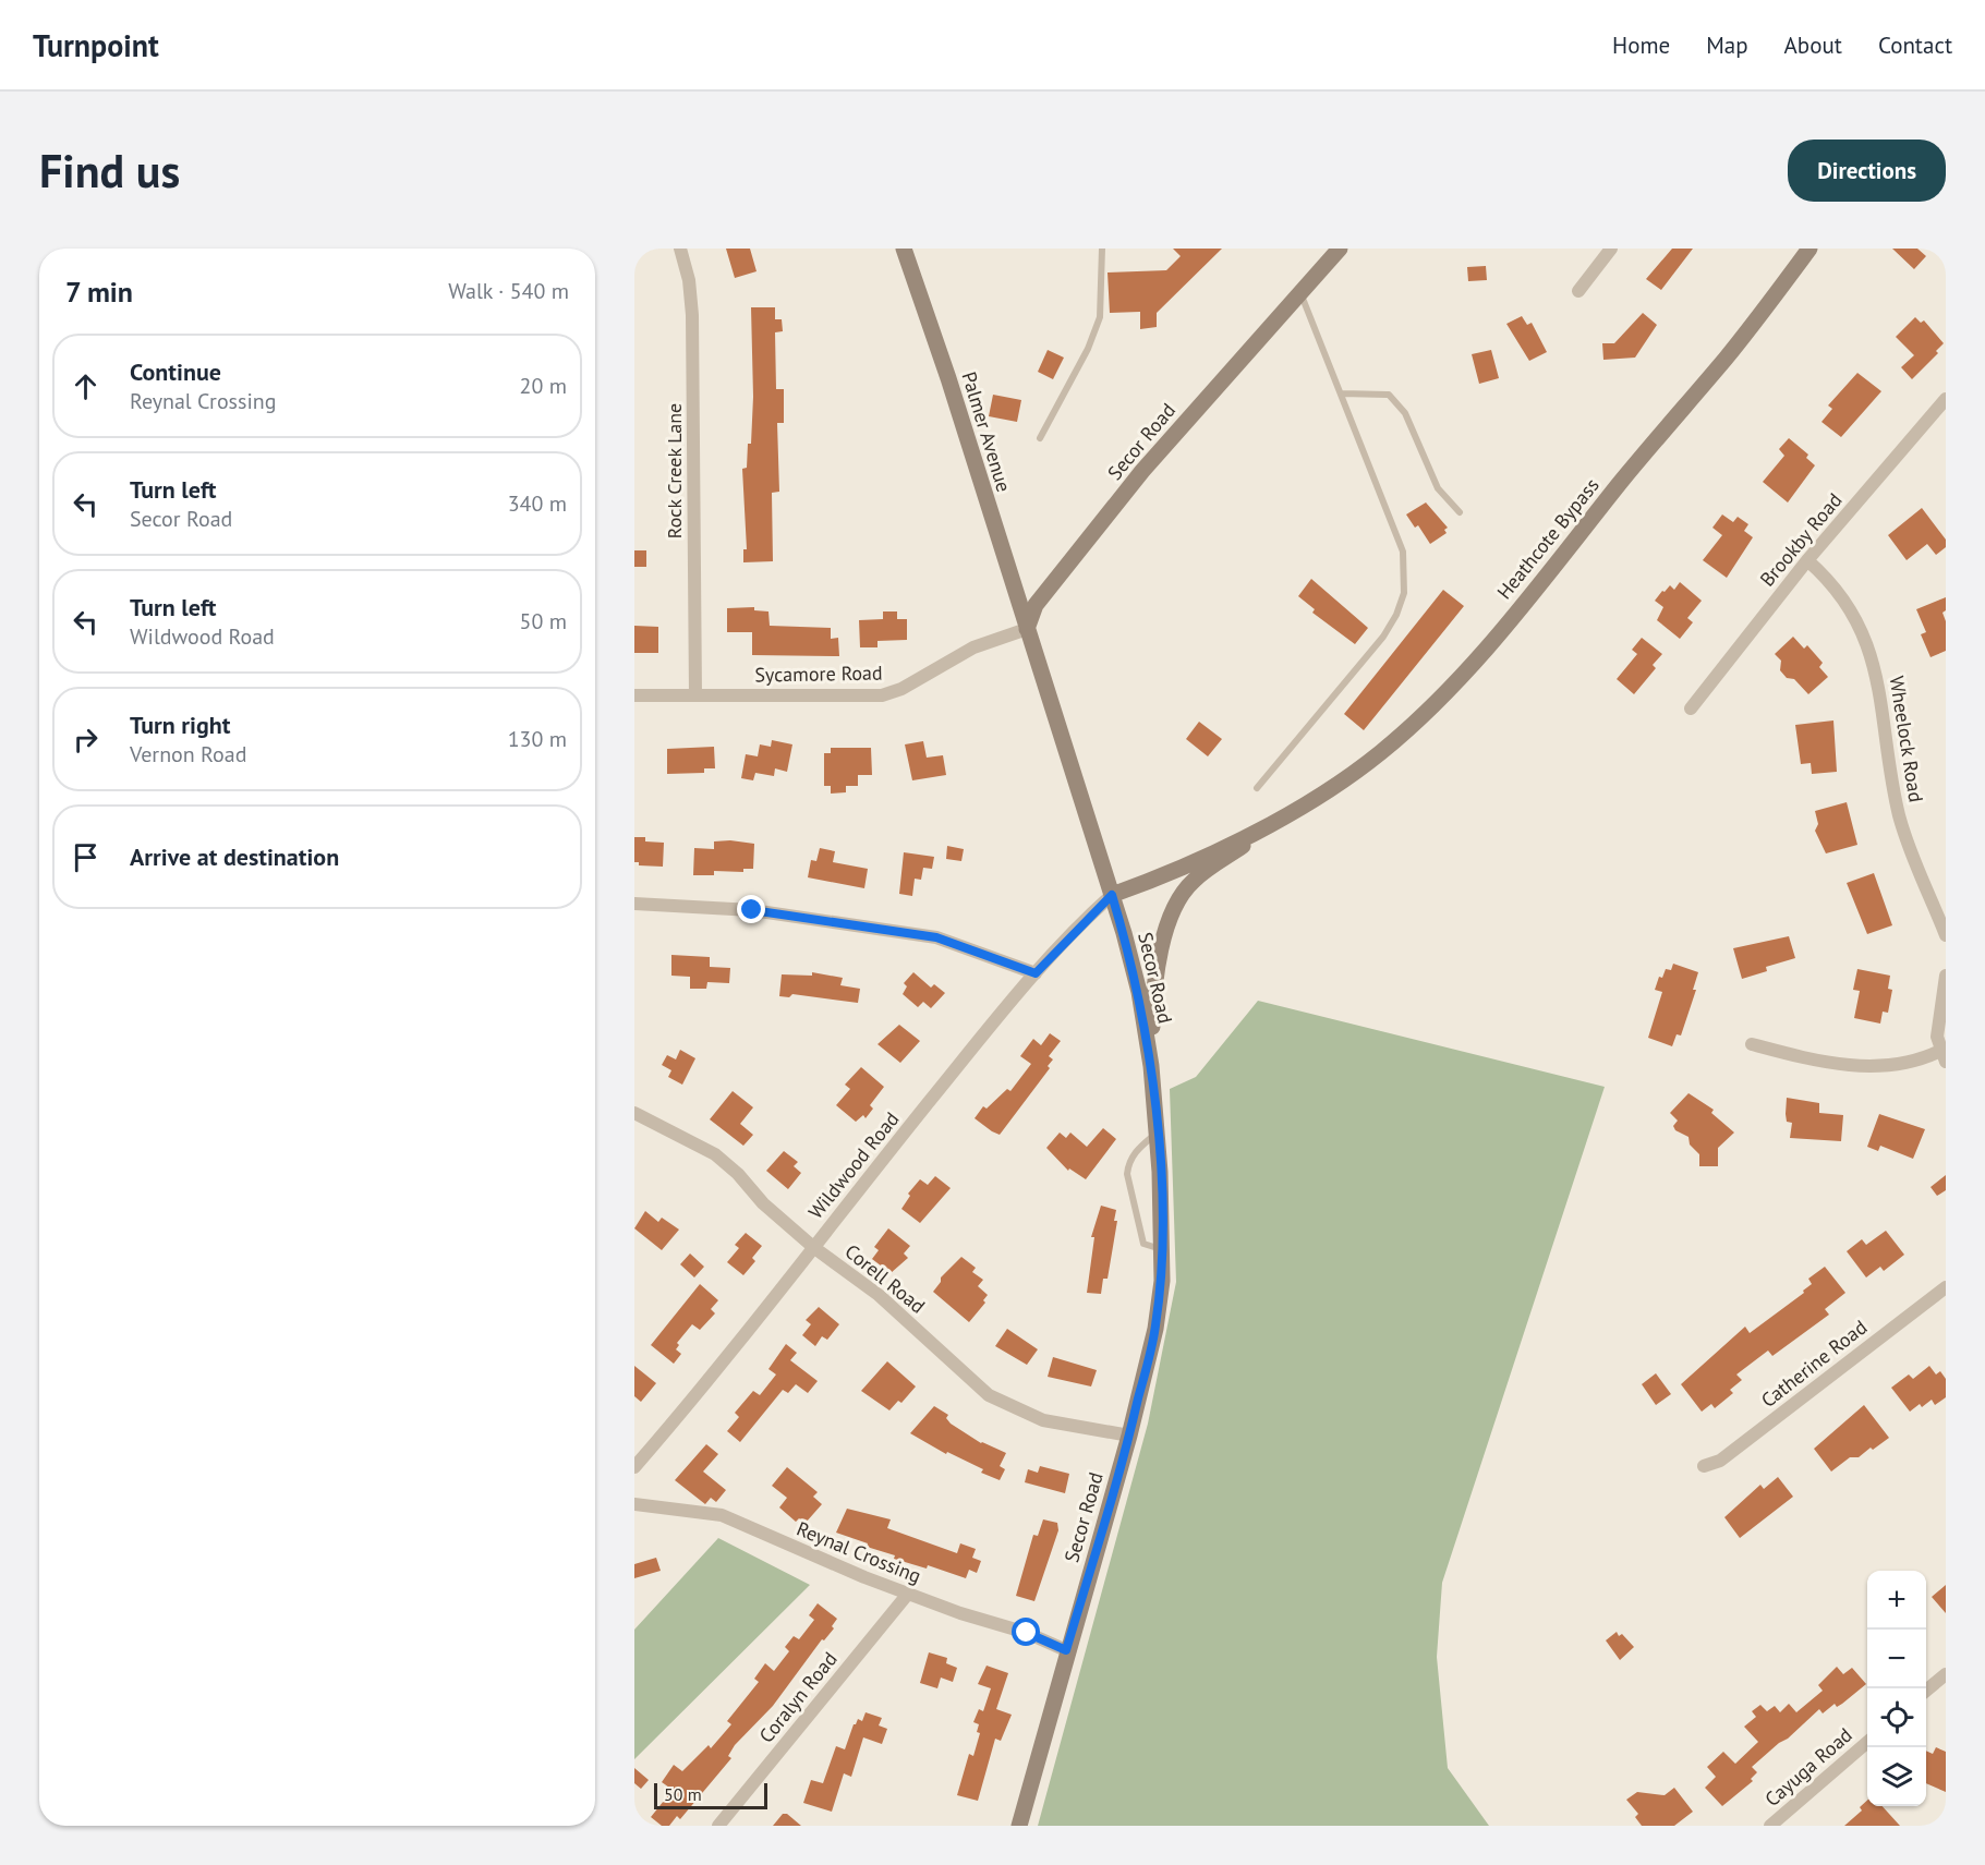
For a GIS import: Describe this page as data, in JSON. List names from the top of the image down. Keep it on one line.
{"streets":{"main road":["Palmer Avenue","Secor Road","Heathcote Bypass"],"street":["Rock Creek Lane","Brookby Road","Sycamore Road","Wheelock Road","Wildwood Road","Corell Road","Catherine Road","Reynal Crossing","Coralyn Road","Cayuga Road"]},"crossings":[["Palmer Avenue","Secor Road"],["Palmer Avenue","Sycamore Road"],["Secor Road","Sycamore Road"],["Secor Road","Wildwood Road"],["Secor Road","Corell Road"],["Secor Road","Reynal Crossing"],["Rock Creek Lane","Sycamore Road"],["Brookby Road","Wheelock Road"],["Wildwood Road","Corell Road"],["Reynal Crossing","Coralyn Road"]],"scale_bar":"50 m","page":{"header":"Turnpoint","nav":["Home","Map","About","Contact"],"buttons":"Directions","title":"Find us","heading":["7 min","Walk · 540 m"],"list":[["Continue","Reynal Crossing","20 m"],["Turn left","Secor Road","340 m"],["Turn left","Wildwood Road","50 m"],["Turn right","Vernon Road","130 m"],"Arrive at destination"],"map_buttons":["+","−"],"scale":"50 m"}}
